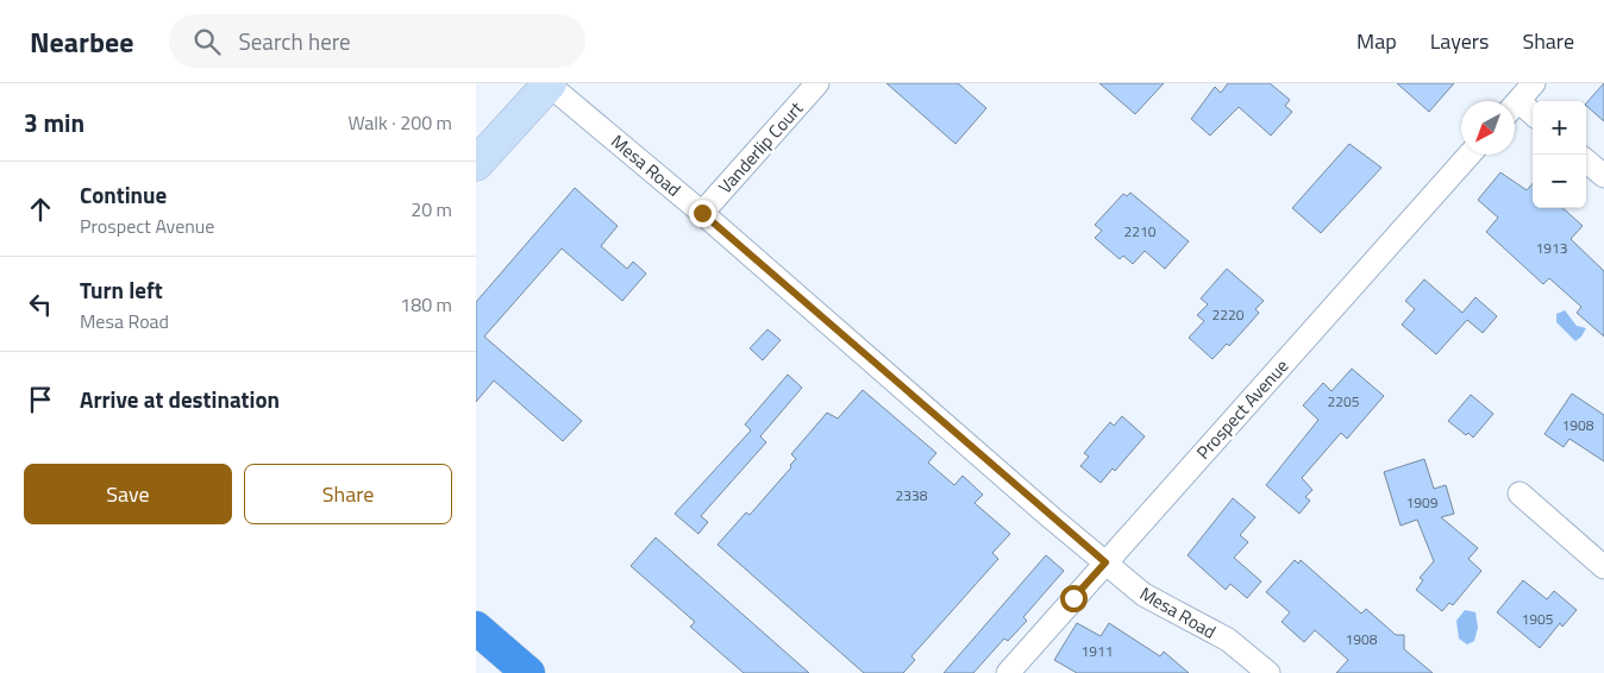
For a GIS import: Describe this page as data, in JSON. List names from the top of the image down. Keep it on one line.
{"streets":{"street":["Vanderlip Court","Mesa Road","Prospect Avenue"]},"crossings":[["Vanderlip Court","Mesa Road"],["Mesa Road","Prospect Avenue"]],"house_numbers":["2210","1913","2220","2205","1908","2338","1909","1905","1908","1911"],"north":"bottom left","page":{"header":"Nearbee","search":"Search here","nav":["Map","Layers","Share"],"heading":["3 min","Walk · 200 m"],"map_buttons":["+","−"],"list":[["Continue","Prospect Avenue","20 m"],["Turn left","Mesa Road","180 m"],"Arrive at destination"],"buttons":["Save","Share"]}}
